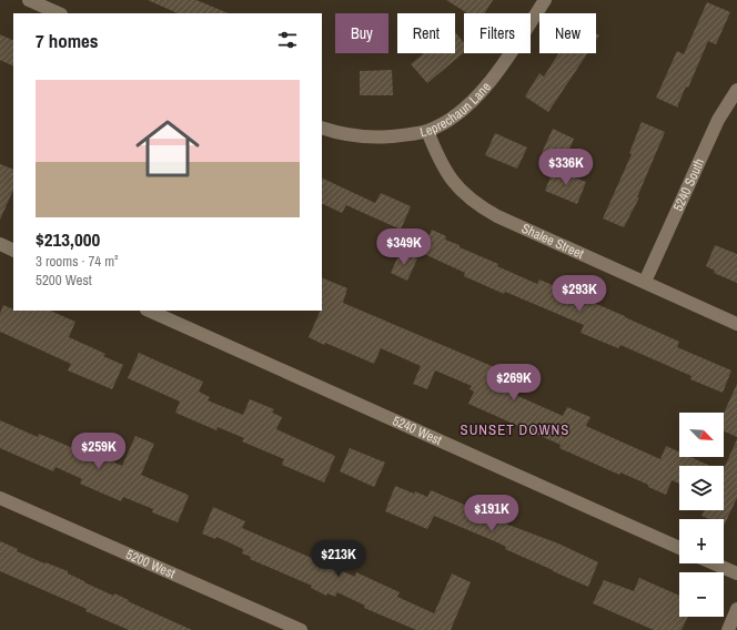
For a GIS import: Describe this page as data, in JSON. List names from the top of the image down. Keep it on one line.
{"streets":{"street":["Leprechaun Lane","5240 South","Shalee Street","5240 West","5200 West"]},"crossings":[["Leprechaun Lane","Shalee Street"],["5240 South","Shalee Street"]],"districts":["SUNSET DOWNS"],"north":"bottom right","page":{"chip":["Buy","Rent","Filters","New"],"heading":"7 homes","list":[{"name":"$213,000","note":"3 rooms · 74 m² · 5200 West"}],"price":["$336K","$349K","$293K","$269K","$259K","$191K","$213K"],"map_buttons":["+","−"]}}
